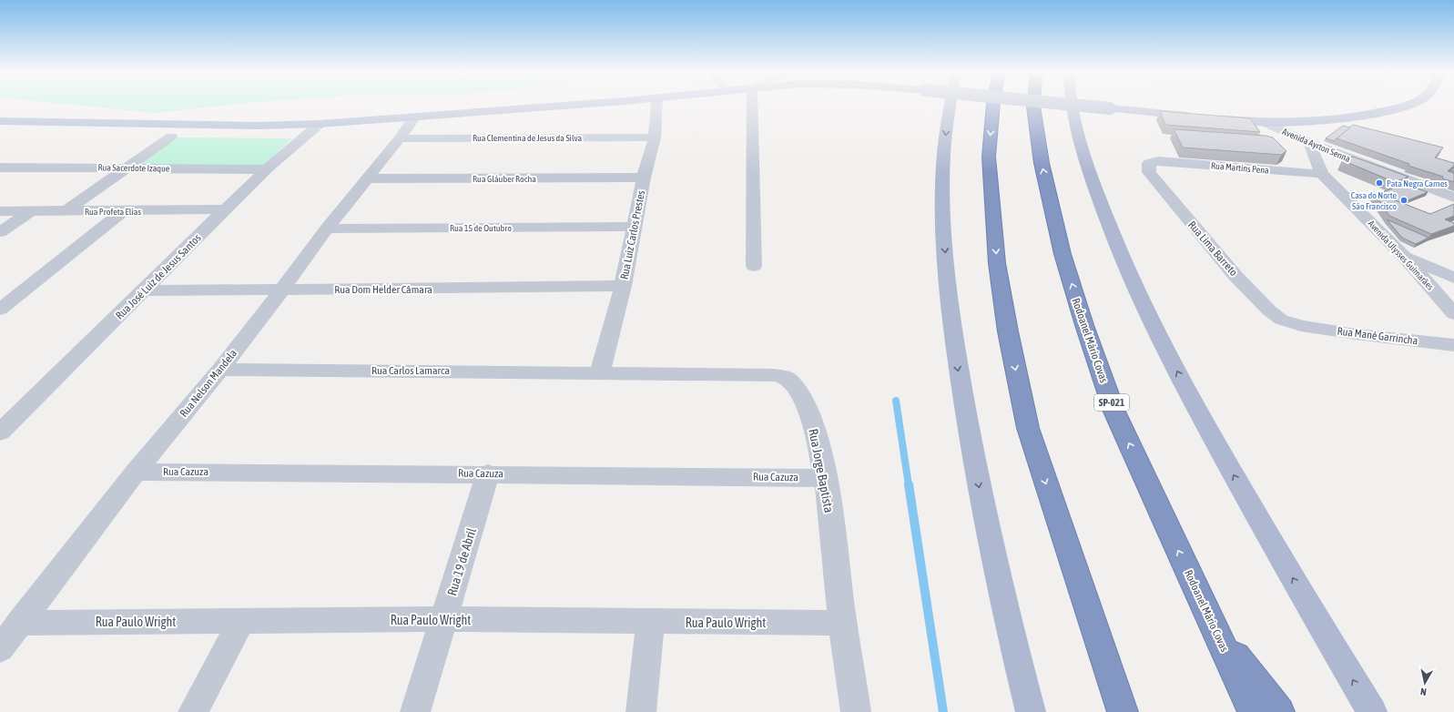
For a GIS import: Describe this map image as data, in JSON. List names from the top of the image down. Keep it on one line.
{"streets":{"highway":["Rodoanel Mário Covas","SP-021"],"street":["Rua Clementina de Jesus da Silva","Avenida Ayrton Senna","Rua Sacerdote Izaque","Rua Martins Pena","Rua Gláuber Rocha","Rua Profeta Elias","Rua 15 de Outubro","Rua Luiz Carlos Prestes","Rua Lima Barreto","Avenida Ulysses Guimarães","Rua José Luiz de Jesus Santos","Rua Dom Helder Câmara","Rua Mané Garrincha","Rua Carlos Lamarca","Rua Nelson Mandela","Rua Jorge Baptista","Rua Cazuza","Rua 19 de Abril","Rua Paulo Wright"]},"crossings":[["Rua Clementina de Jesus da Silva","Rua Luiz Carlos Prestes"],["Rua Clementina de Jesus da Silva","Rua Nelson Mandela"],["Avenida Ayrton Senna","Avenida Ulysses Guimarães"],["Rua Sacerdote Izaque","Rua José Luiz de Jesus Santos"],["Rua Martins Pena","Rua Lima Barreto"],["Rua Martins Pena","Avenida Ulysses Guimarães"],["Rua Gláuber Rocha","Rua Luiz Carlos Prestes"],["Rua Gláuber Rocha","Rua Nelson Mandela"],["Rua Profeta Elias","Rua José Luiz de Jesus Santos"],["Rua 15 de Outubro","Rua Luiz Carlos Prestes"],["Rua 15 de Outubro","Rua Nelson Mandela"],["Rua Luiz Carlos Prestes","Rua Dom Helder Câmara"],["Rua Luiz Carlos Prestes","Rua Carlos Lamarca"],["Rua Luiz Carlos Prestes","Rua Jorge Baptista"],["Rua Lima Barreto","Rua Mané Garrincha"],["Rua José Luiz de Jesus Santos","Rua Dom Helder Câmara"],["Rua Dom Helder Câmara","Rua Nelson Mandela"],["Rua Carlos Lamarca","Rua Nelson Mandela"],["Rua Carlos Lamarca","Rua Jorge Baptista"],["Rua Nelson Mandela","Rua Cazuza"],["Rua Nelson Mandela","Rua Paulo Wright"],["Rua Jorge Baptista","Rua Cazuza"],["Rua Jorge Baptista","Rua Paulo Wright"],["Rua Cazuza","Rua 19 de Abril"],["Rua 19 de Abril","Rua Paulo Wright"]],"places":["Pata Negra Carnes","Casa do Norte São Francisco"],"north":"bottom"}
